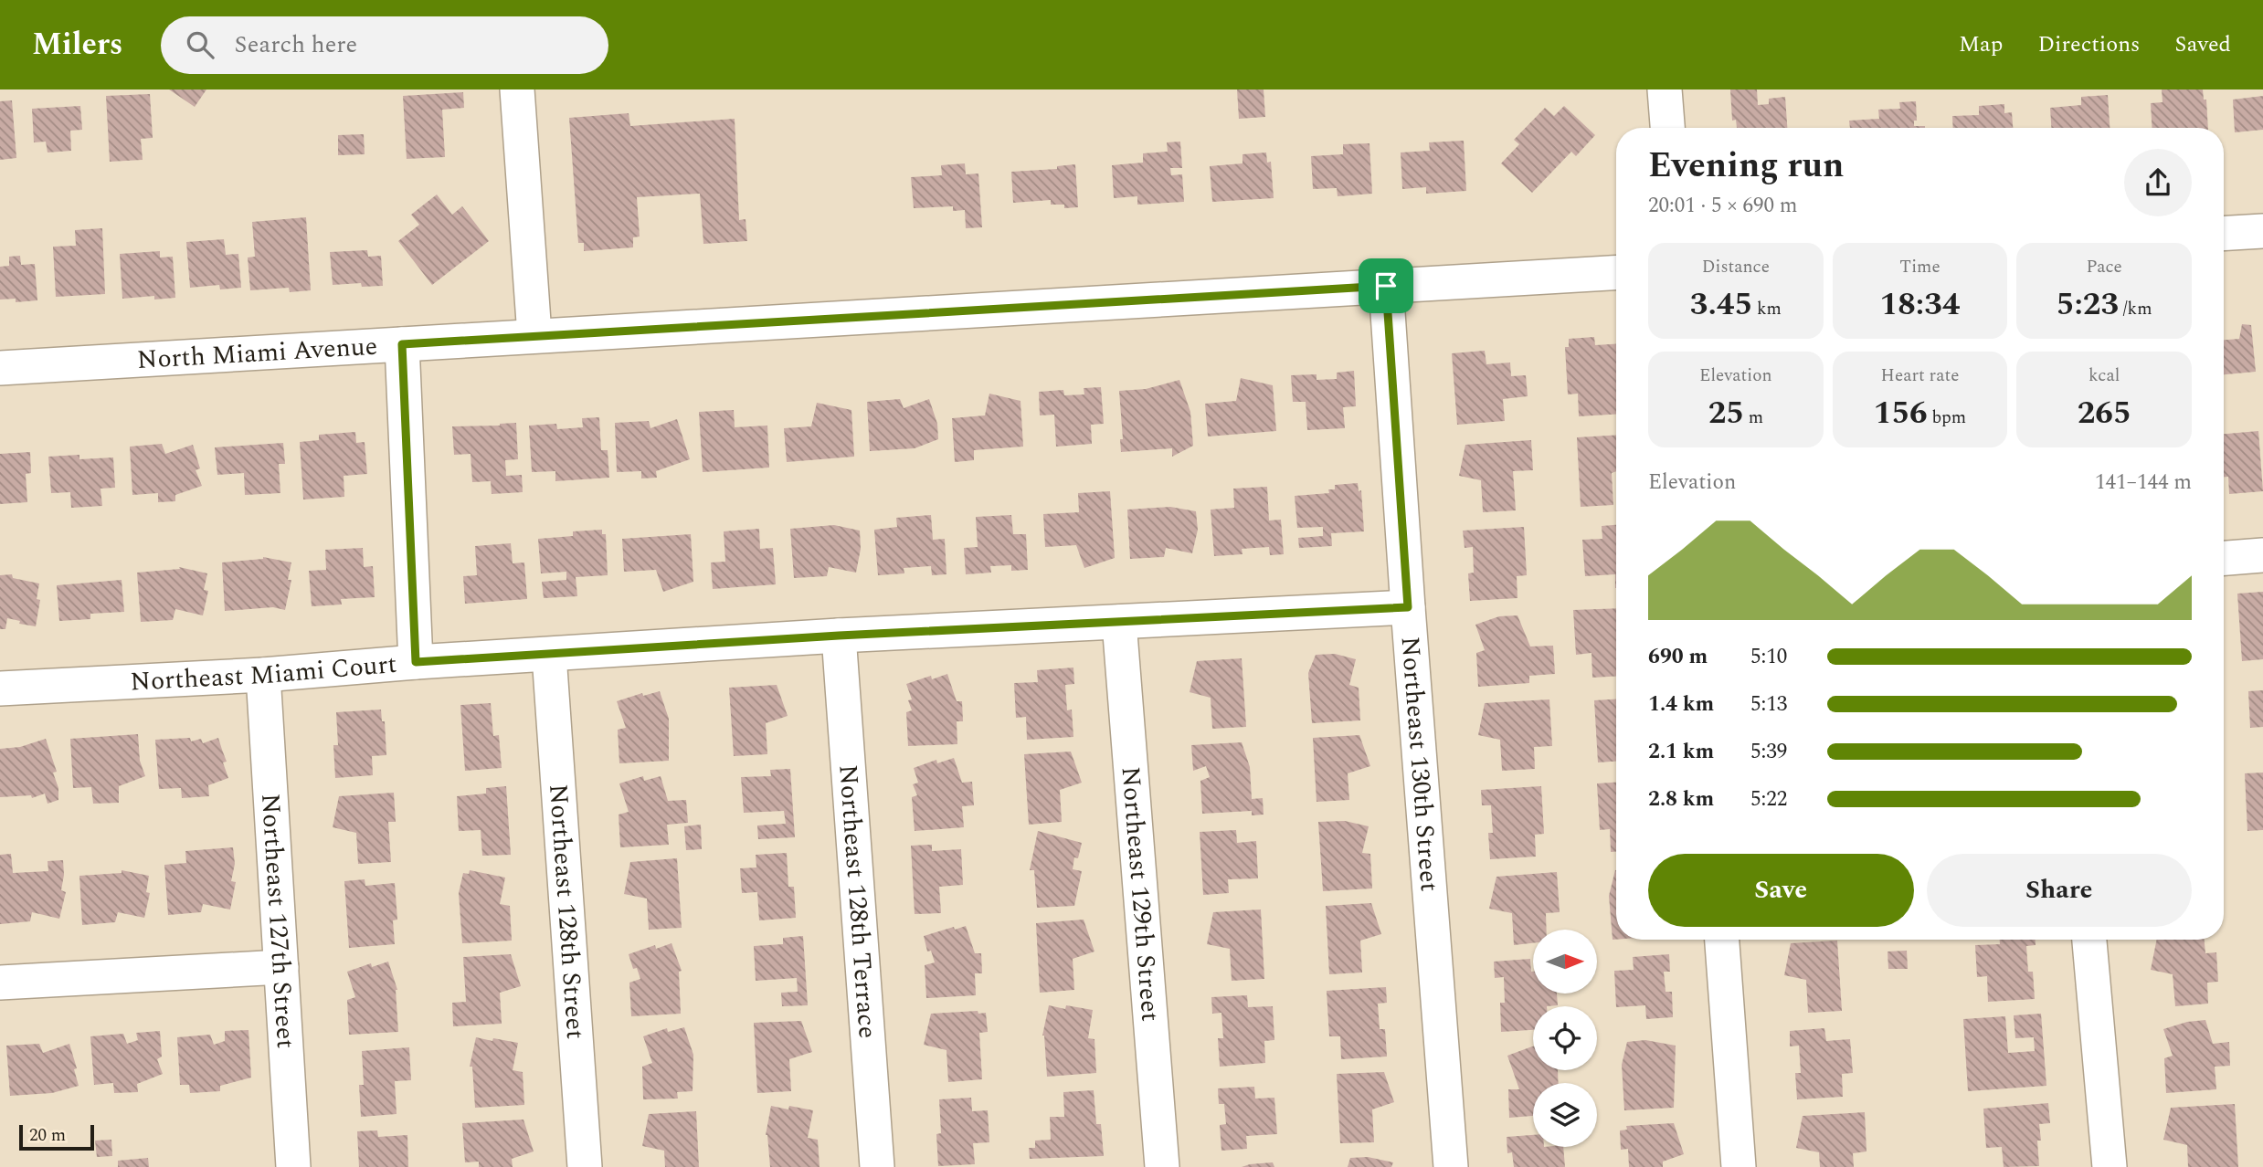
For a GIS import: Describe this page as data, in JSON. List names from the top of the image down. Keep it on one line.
{"streets":{"street":["North Miami Avenue","Northeast Miami Court","Northeast 130th Street","Northeast 129th Street","Northeast 128th Terrace","Northeast 128th Street","Northeast 127th Street"]},"crossings":[["North Miami Avenue","Northeast 130th Street"],["Northeast Miami Court","Northeast 130th Street"],["Northeast Miami Court","Northeast 129th Street"],["Northeast Miami Court","Northeast 128th Terrace"],["Northeast Miami Court","Northeast 128th Street"],["Northeast Miami Court","Northeast 127th Street"]],"scale_bar":"20 m","north":"right","page":{"header":"Milers","search":"Search here","nav":["Map","Directions","Saved"],"heading":["Evening run","20:01 · 5 × 690 m"],"stats":[["Distance","3.45 km"],["Time","18:34"],["Pace","5:23 /km"],["Elevation","25 m"],["Heart rate","156 bpm"],["kcal","265"]],"chart":["Elevation","141–144 m"],"list":[{"name":"690 m","note":"5:10"},{"name":"1.4 km","note":"5:13"},{"name":"2.1 km","note":"5:39"},{"name":"2.8 km","note":"5:22"}],"buttons":["Save","Share"],"scale":"20 m"}}
